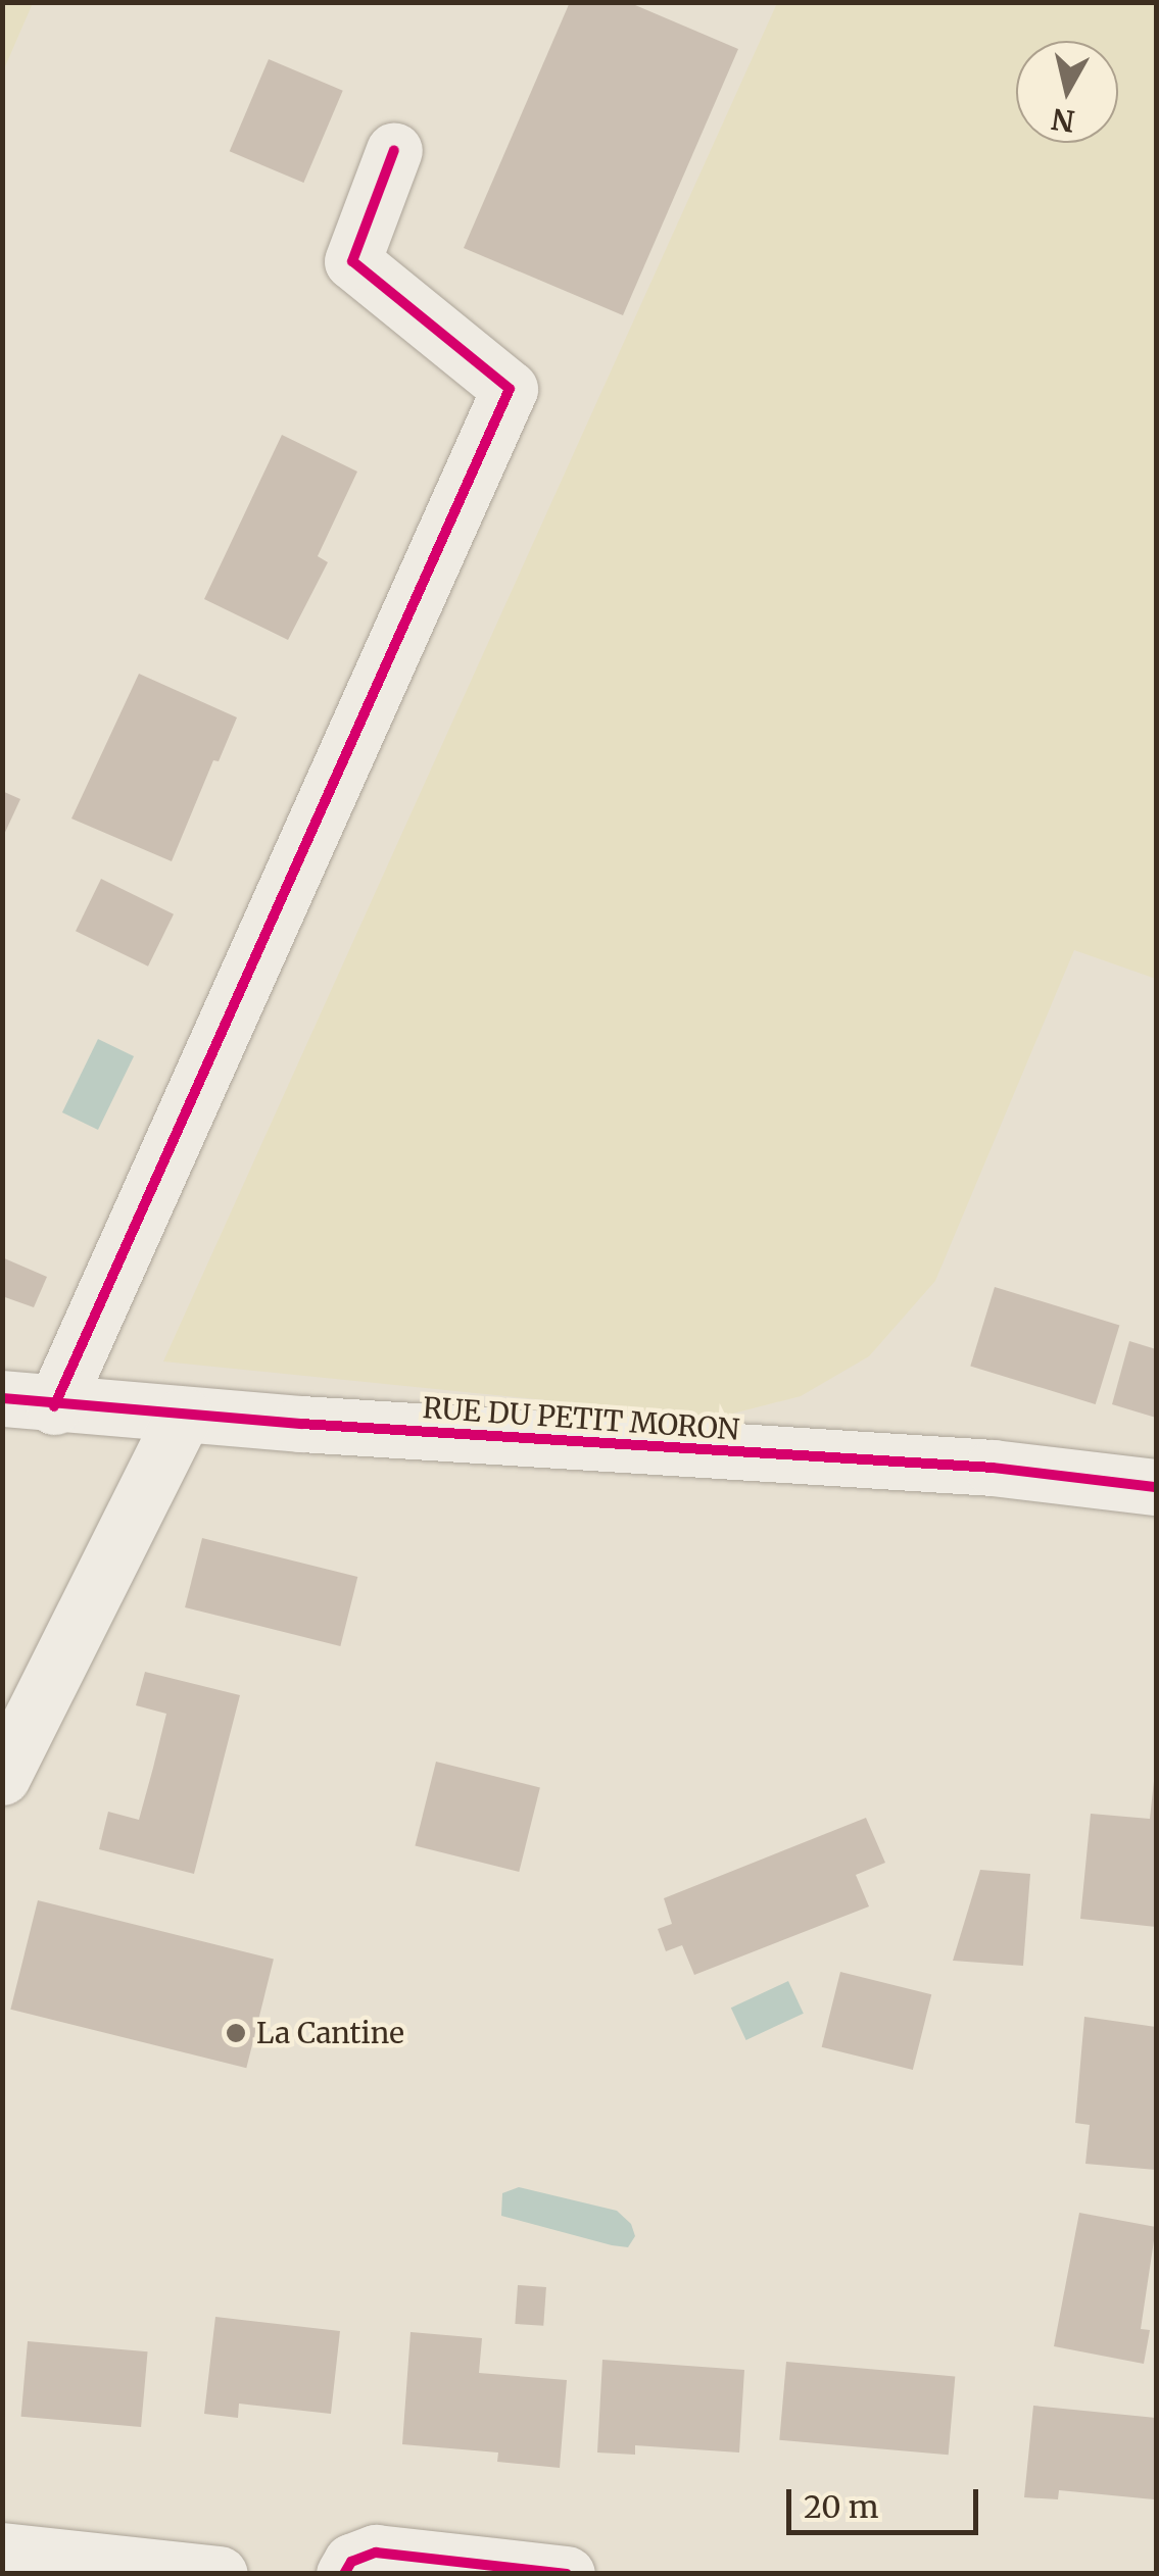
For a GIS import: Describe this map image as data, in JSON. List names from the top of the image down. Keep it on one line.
{"streets":{"street":["RUE DU PETIT MORON"]},"places":["La Cantine"],"scale_bar":"20 m","north":"bottom"}
